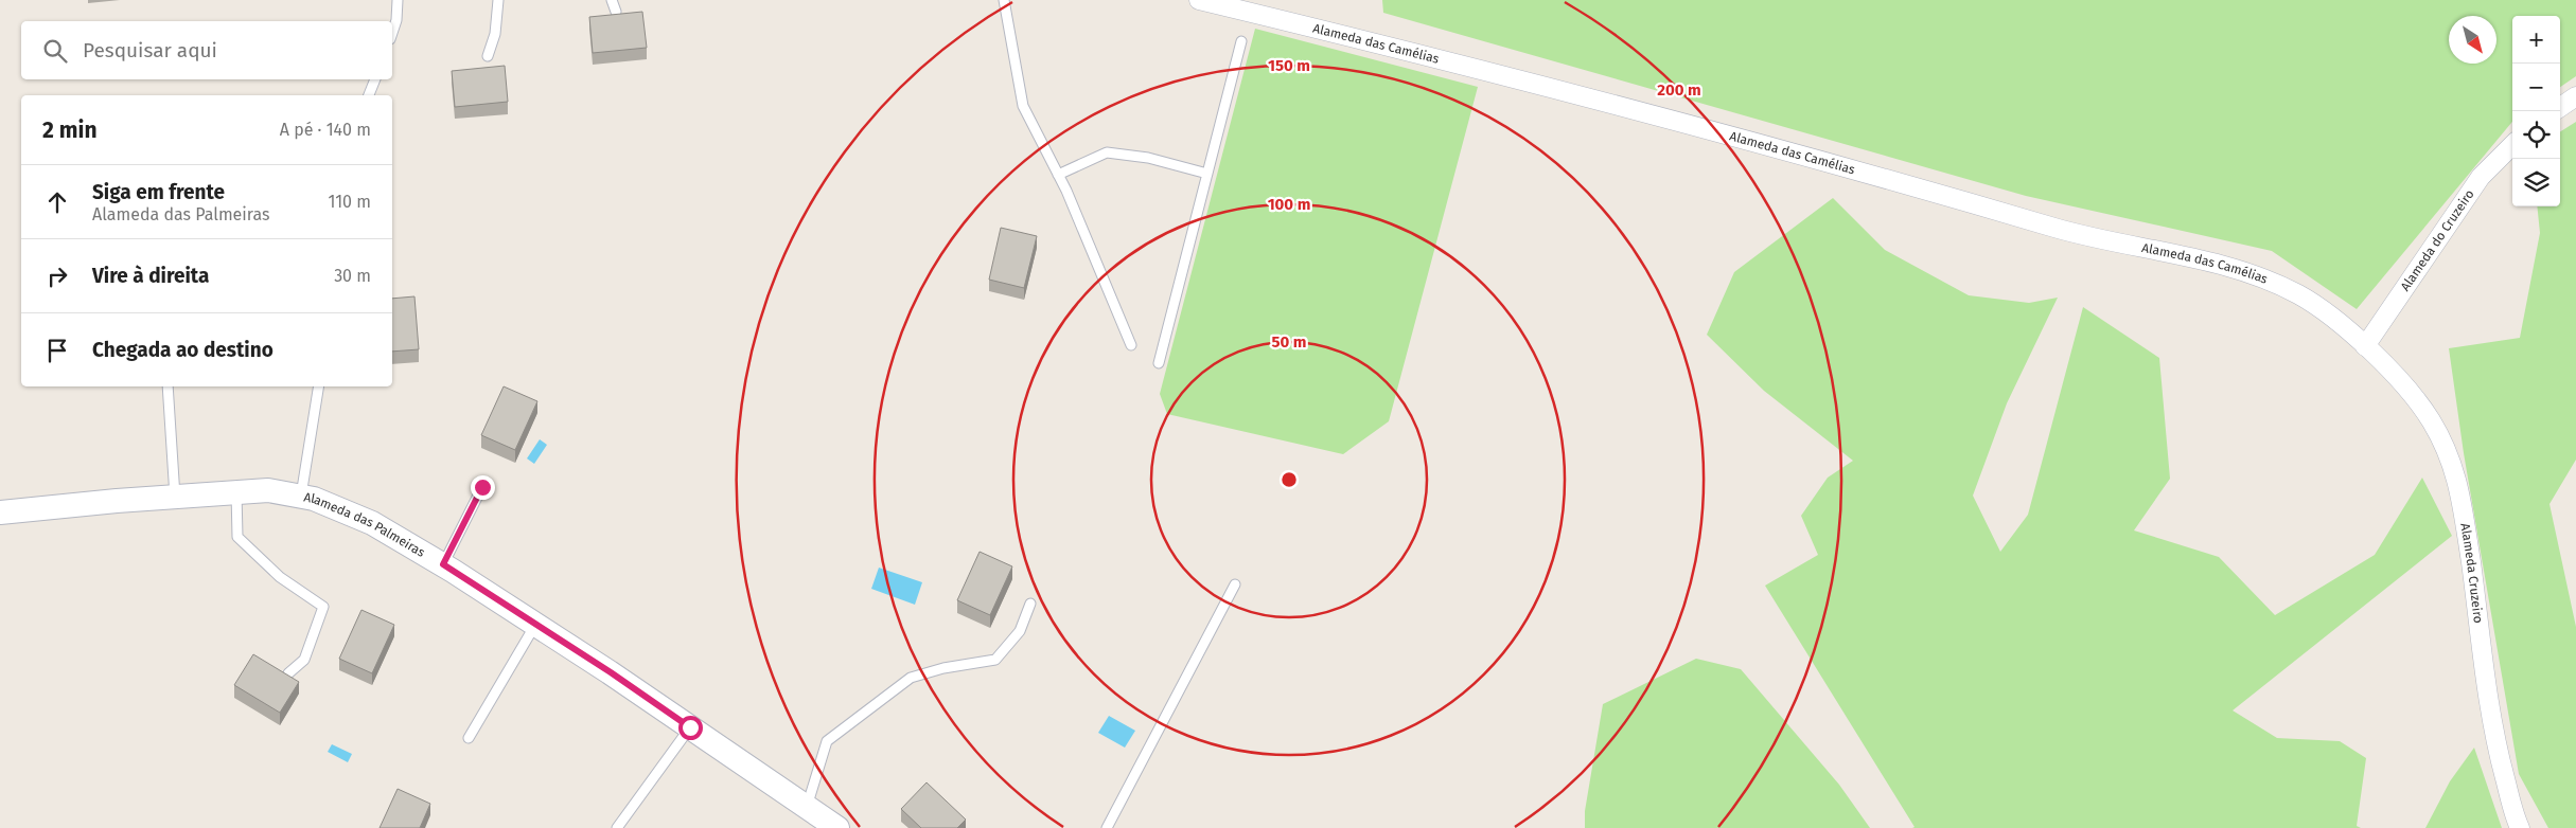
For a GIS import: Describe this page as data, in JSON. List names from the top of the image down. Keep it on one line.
{"streets":{"street":["Alameda das Camélias","Alameda do Cruzeiro","Alameda das Palmeiras","Alameda Cruzeiro"]},"crossings":[["Alameda das Camélias","Alameda do Cruzeiro"],["Alameda das Camélias","Alameda Cruzeiro"],["Alameda do Cruzeiro","Alameda Cruzeiro"]],"north":"bottom right","page":{"map_buttons":["+","−"],"search":"Pesquisar aqui","heading":["2 min","A pé · 140 m"],"list":[["Siga em frente","Alameda das Palmeiras","110 m"],["Vire à direita","30 m"],"Chegada ao destino"]},"rings":["150 m","200 m","100 m","50 m"]}
